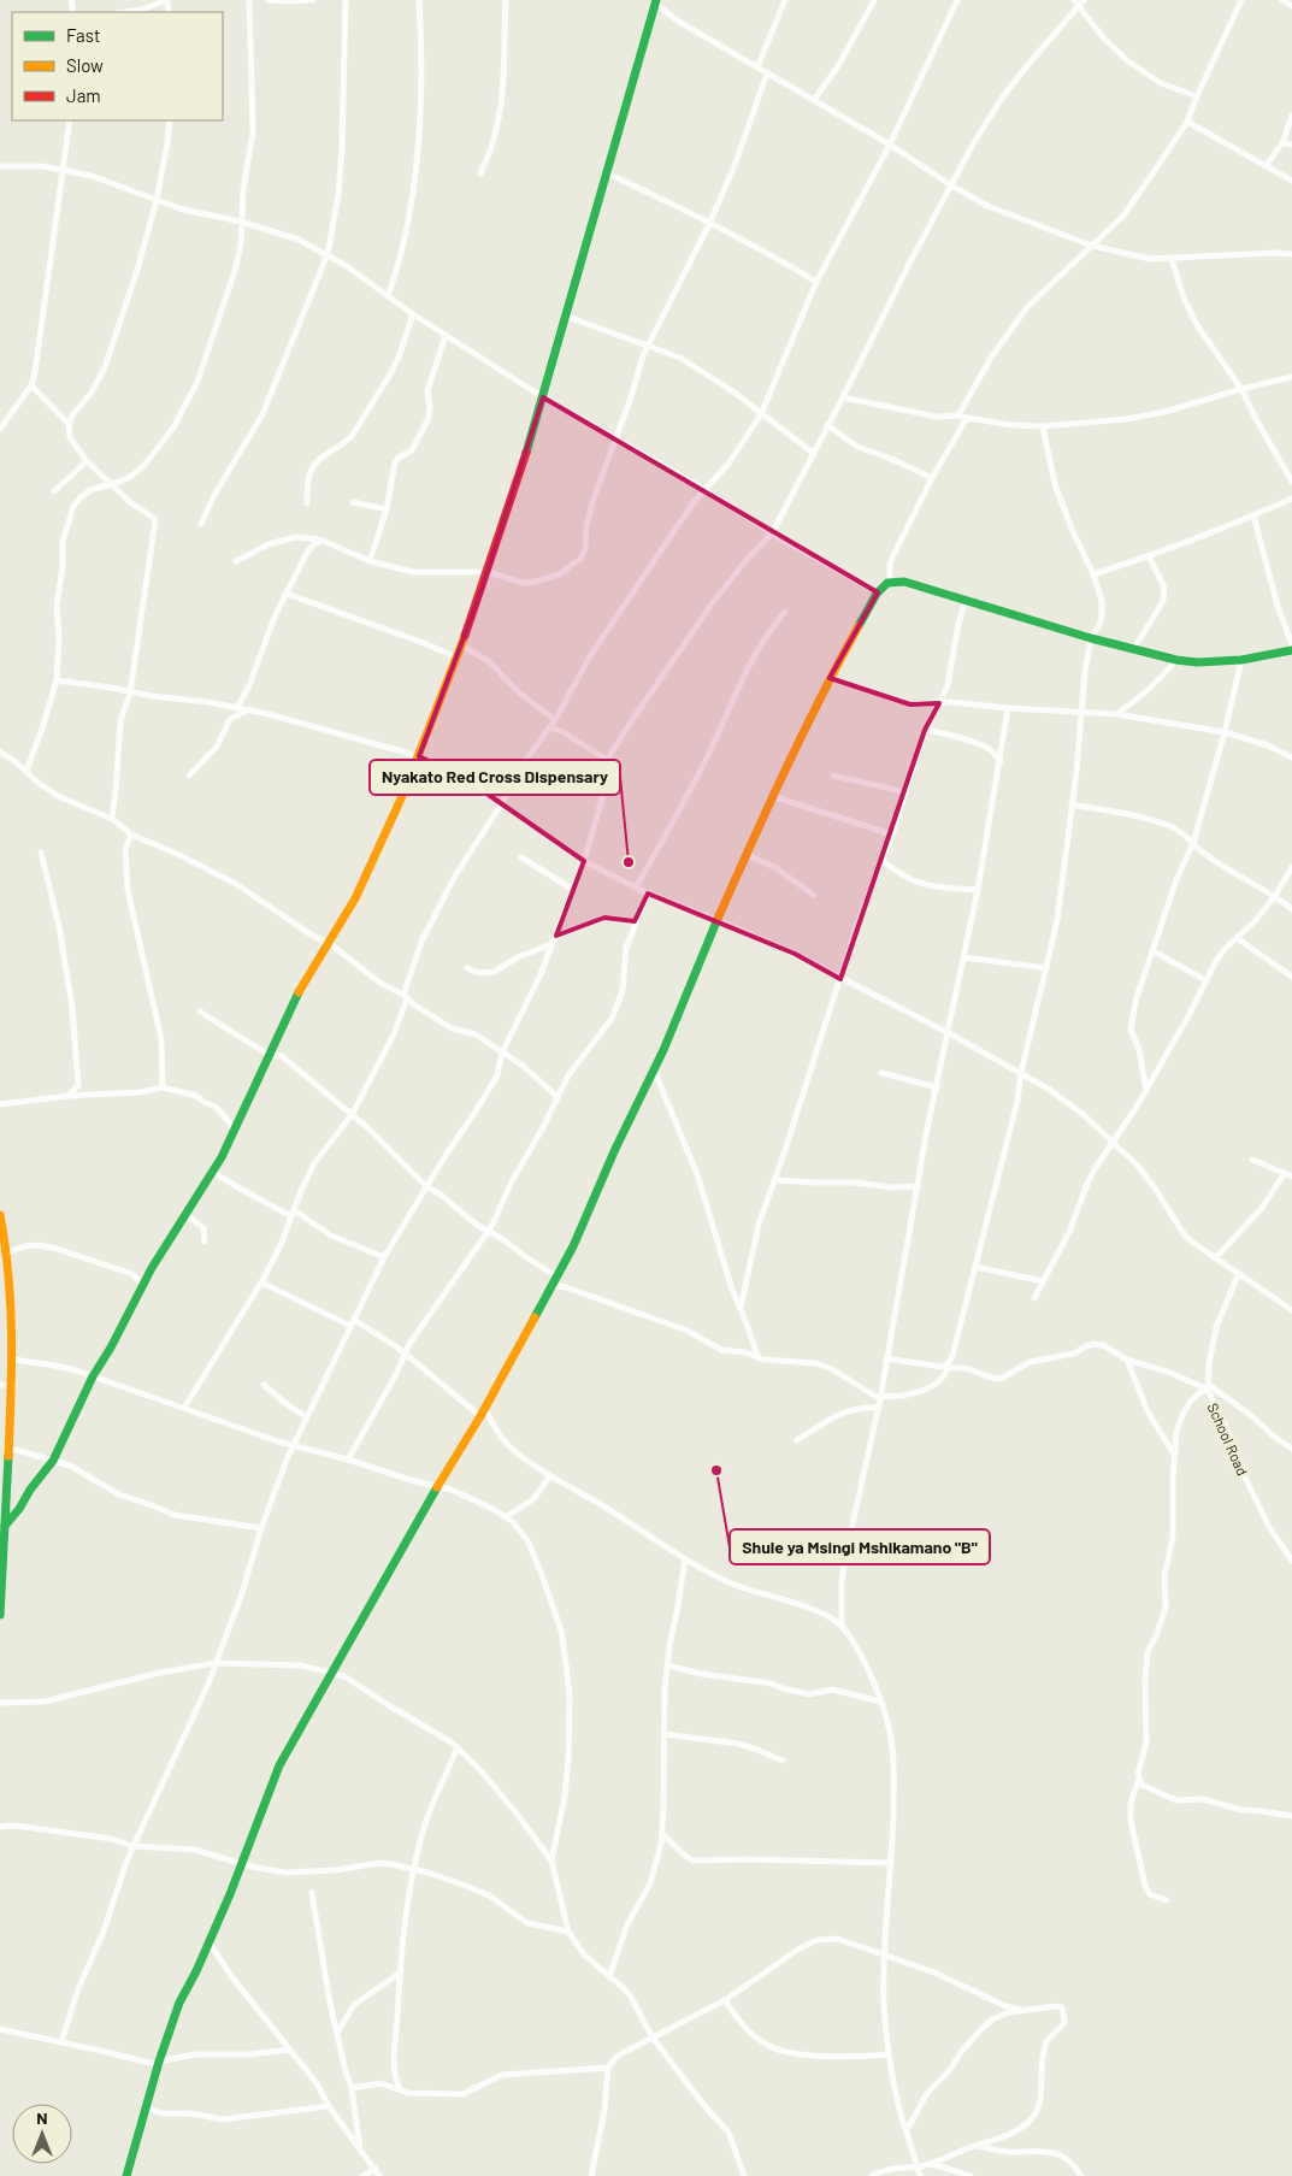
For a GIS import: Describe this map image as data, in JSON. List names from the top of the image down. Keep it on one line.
{"streets":{"street":["School Road"]},"places":["Nyakato Red Cross Dispensary","Shule ya Msingi Mshikamano \"B\""],"legend":["Fast","Slow","Jam"],"north":"top"}
